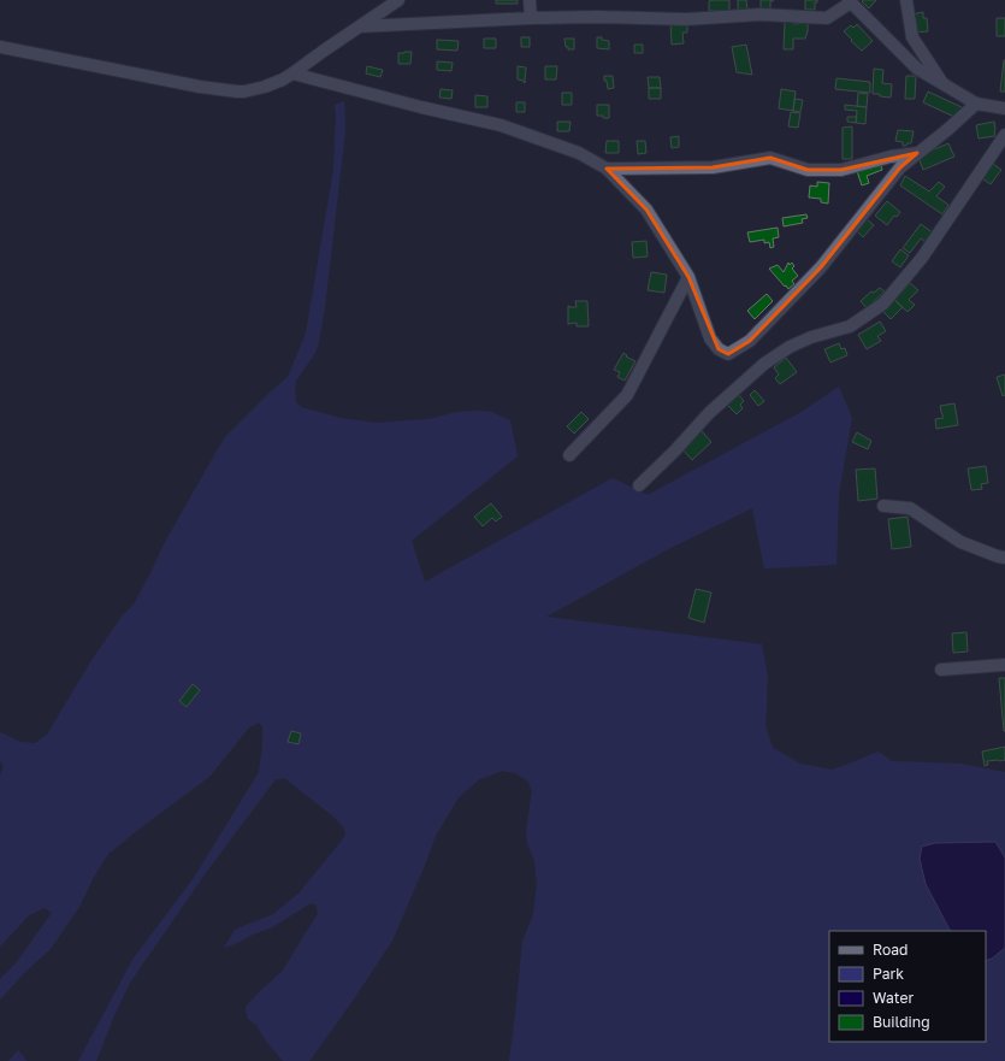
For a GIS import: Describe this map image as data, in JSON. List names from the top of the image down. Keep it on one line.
{"legend":["Road","Park","Water","Building"]}
